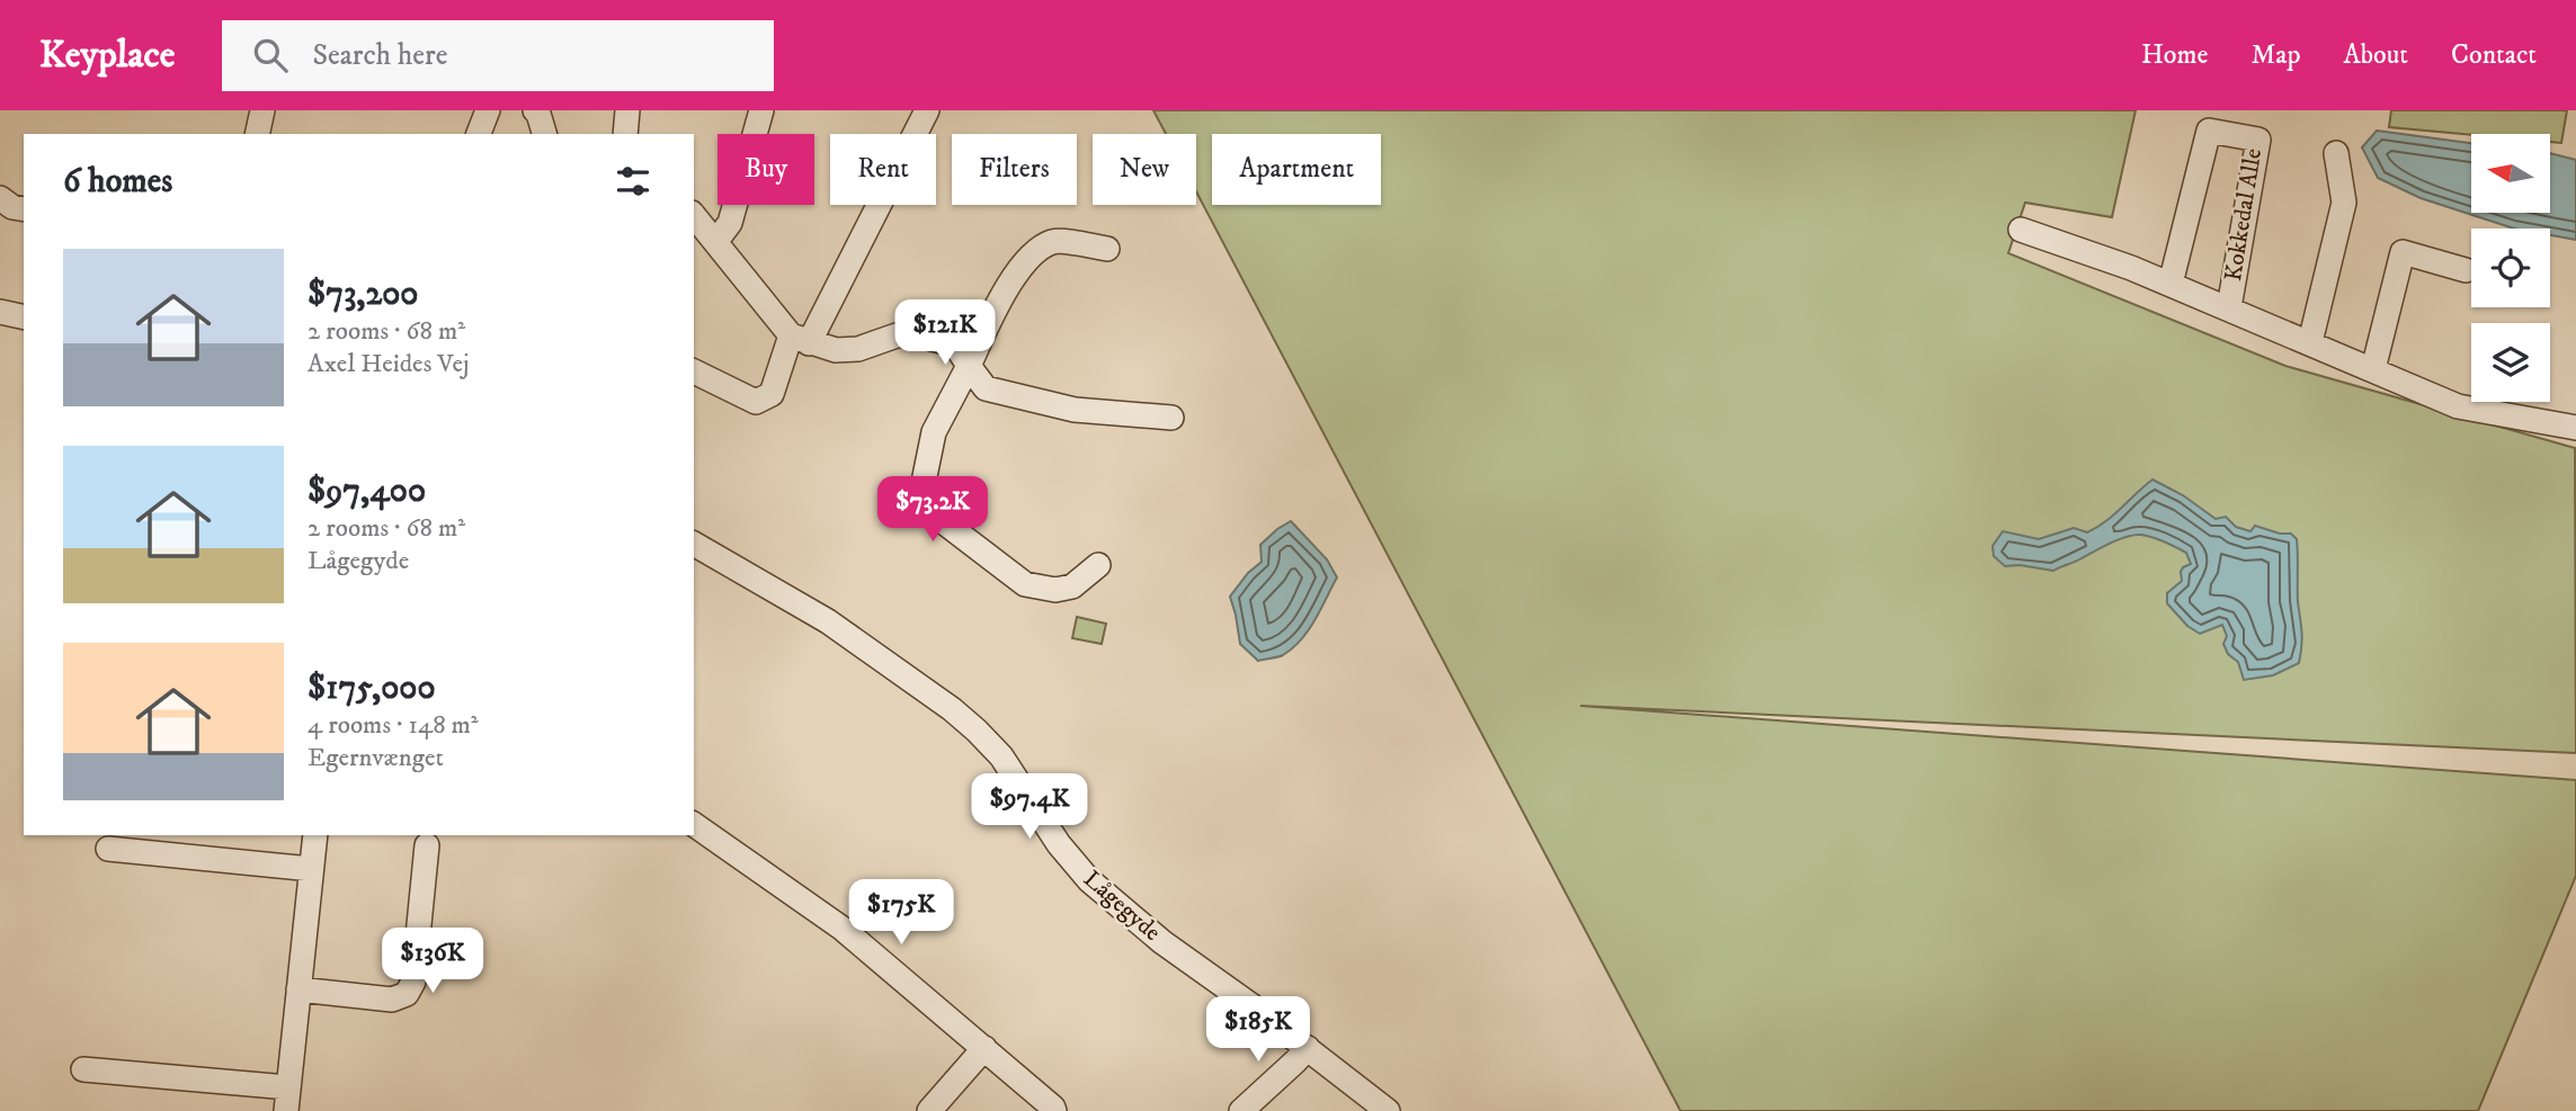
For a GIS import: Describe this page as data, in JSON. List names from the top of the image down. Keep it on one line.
{"streets":{"street":["Kokkedal Alle","Lågegyde"]},"north":"left","page":{"header":"Keyplace","search":"Search here","nav":["Home","Map","About","Contact"],"chip":["Buy","Rent","Filters","New","Apartment"],"heading":"6 homes","list":[{"name":"$73,200","note":"2 rooms · 68 m² · Axel Heides Vej"},{"name":"$97,400","note":"2 rooms · 68 m² · Lågegyde"},{"name":"$175,000","note":"4 rooms · 148 m² · Egernvænget"}],"price":["$121K","$73.2K","$97.4K","$175K","$136K","$185K"]}}
